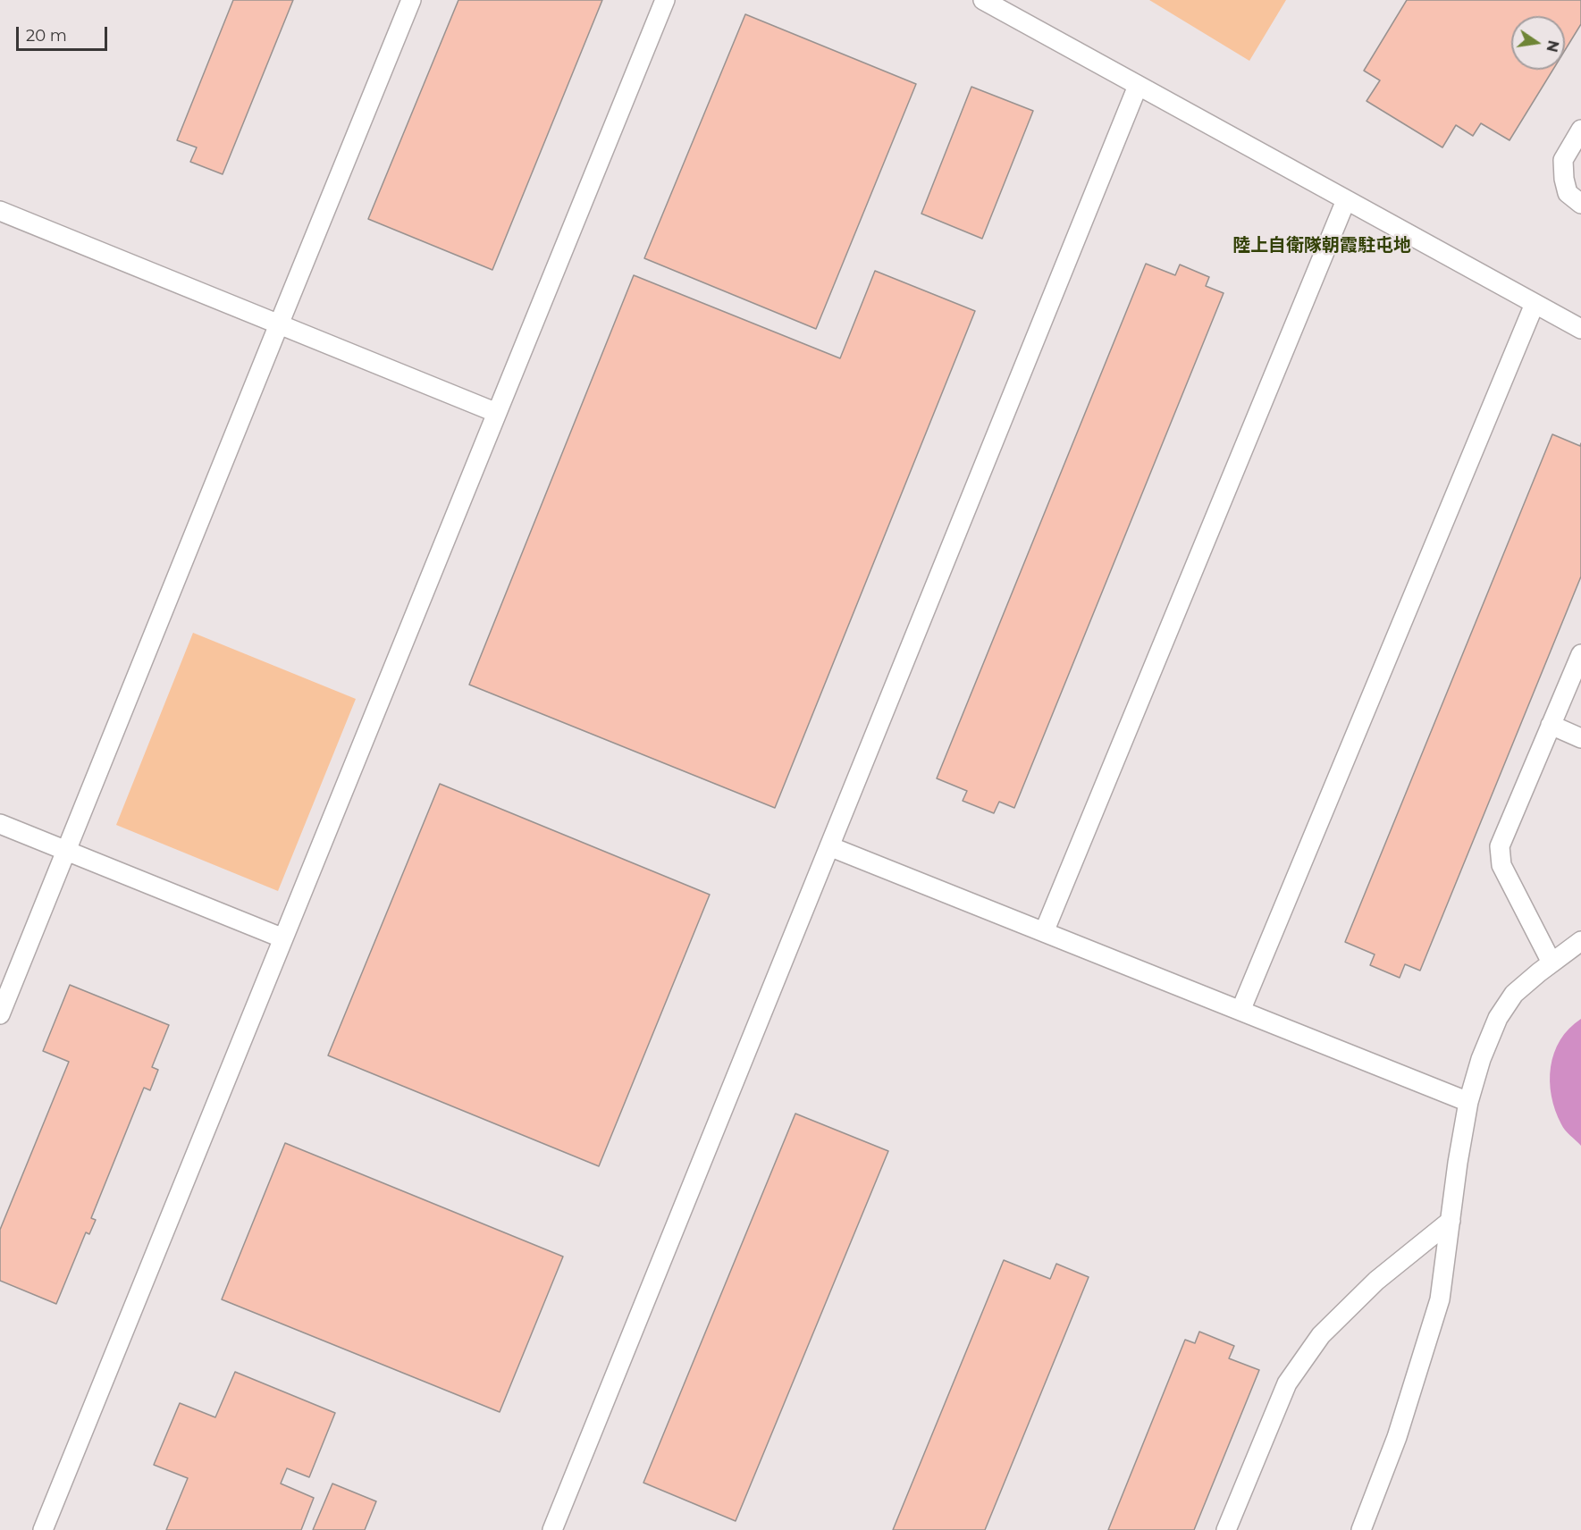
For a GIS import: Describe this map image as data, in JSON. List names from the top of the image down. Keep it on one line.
{"districts":["陸上自衛隊朝霞駐屯地"],"scale_bar":"20 m","north":"right"}
